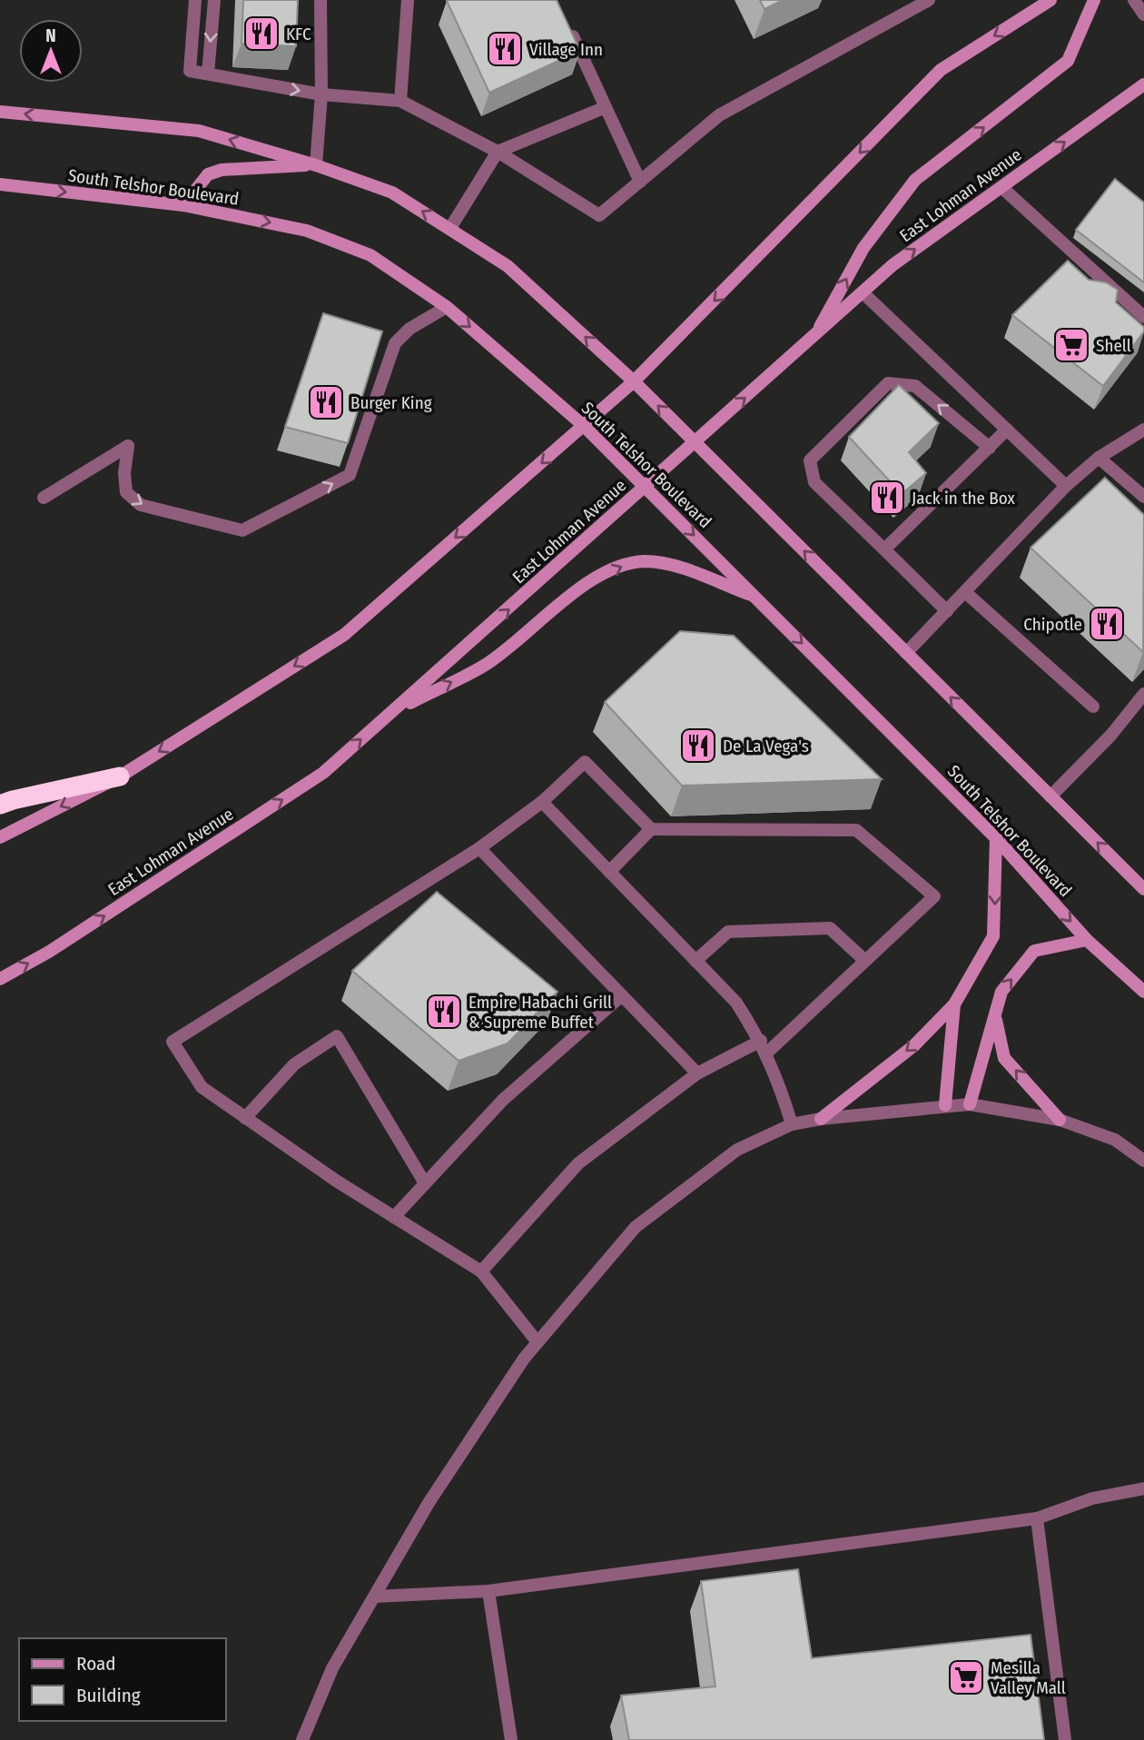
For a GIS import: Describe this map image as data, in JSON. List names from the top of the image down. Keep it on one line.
{"streets":{"main road":["South Telshor Boulevard","East Lohman Avenue"]},"crossings":[["South Telshor Boulevard","East Lohman Avenue"]],"places":{"restaurant":["KFC","Village Inn","Burger King","Jack in the Box","Chipotle","De La Vega's","Empire Habachi Grill & Supreme Buffet"],"supermarket":["Shell","Mesilla Valley Mall"]},"legend":["Road","Building"],"north":"top"}
